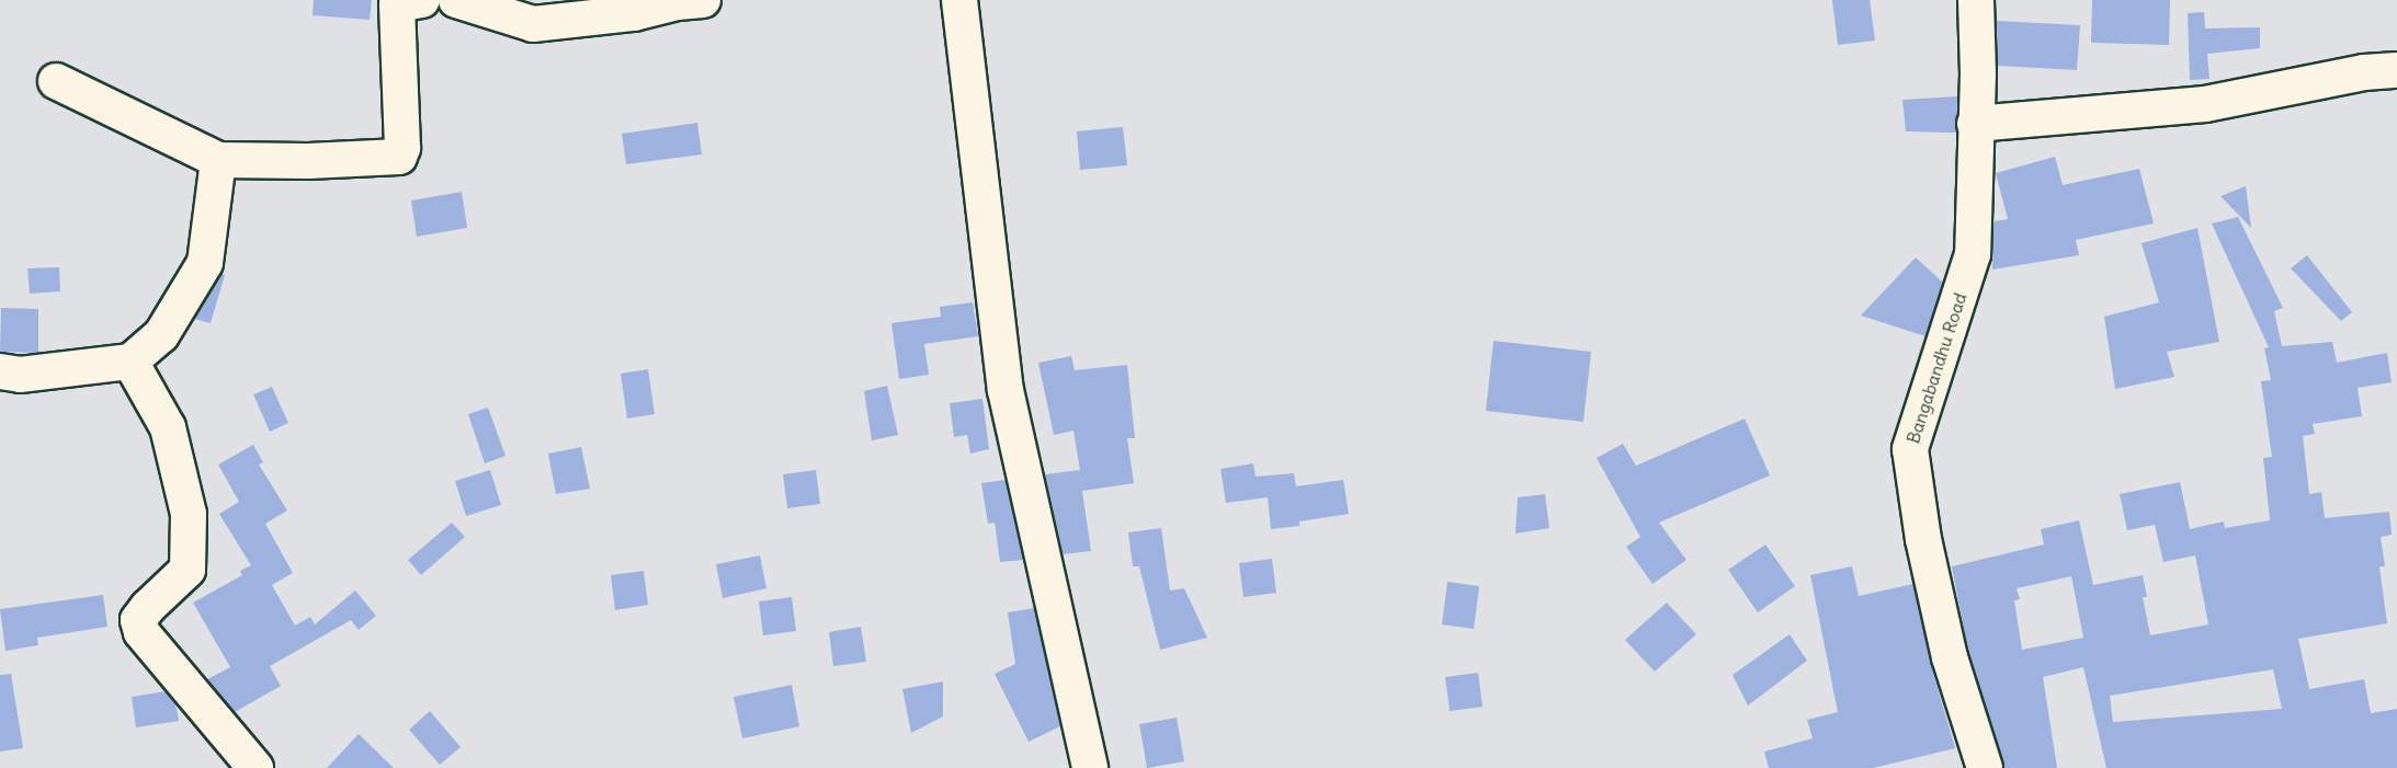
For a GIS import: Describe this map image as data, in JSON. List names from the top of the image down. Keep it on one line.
{"streets":{"street":["Bangabandhu Road"]}}
